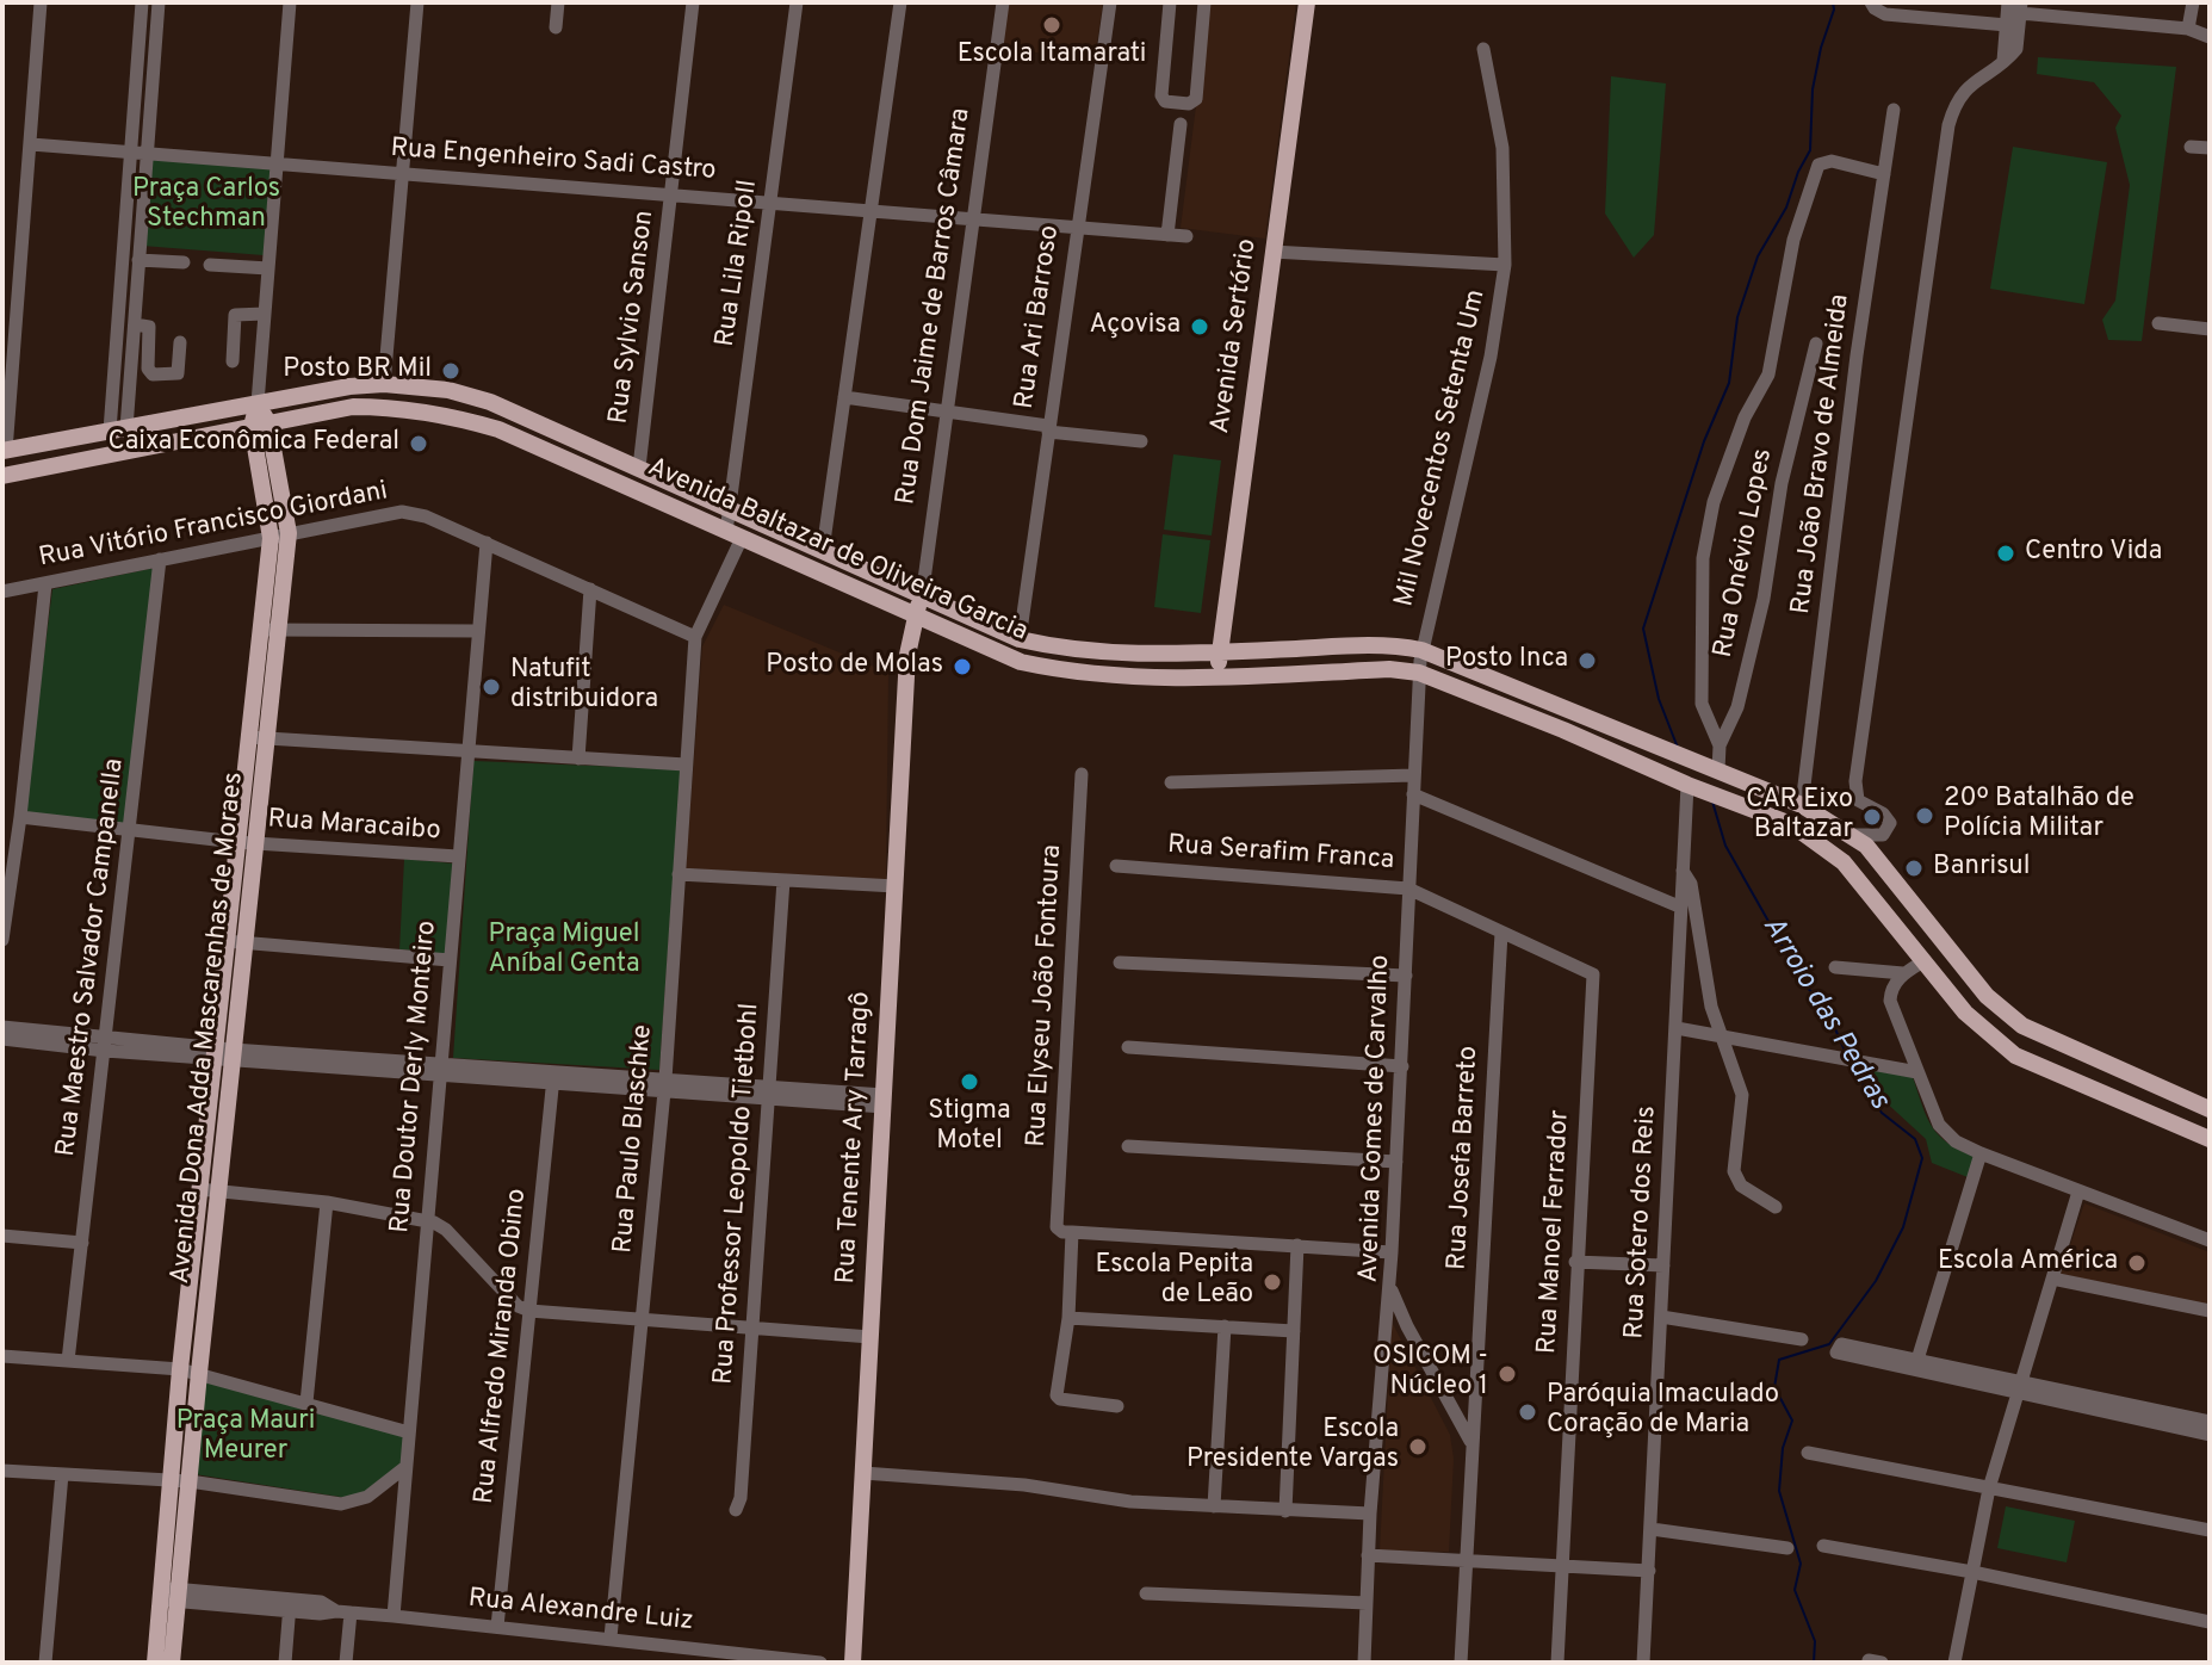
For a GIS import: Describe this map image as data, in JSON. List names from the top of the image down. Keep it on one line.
{"streets":{"main road":["Rua Dom Jaime de Barros Câmara","Avenida Sertório","Avenida Baltazar de Oliveira Garcia","Avenida Dona Adda Mascarenhas de Moraes","Rua Tenente Ary Tarragô"],"street":["Rua Engenheiro Sadi Castro","Rua Lila Ripoll","Rua Sylvio Sanson","Rua Ari Barroso","Mil Novecentos Setenta Um","Rua João Bravo de Almeida","Rua Vitório Francisco Giordani","Rua Onévio Lopes","Rua Maracaibo","Rua Serafim Franca","Rua Maestro Salvador Campanella","Rua Elyseu João Fontoura","Rua Doutor Derly Monteiro","Avenida Gomes de Carvalho","Rua Paulo Blaschke","Rua Josefa Barreto","Rua Professor Leopoldo Tietbohl","Rua Sotero dos Reis","Rua Manoel Ferrador","Rua Alfredo Miranda Obino","Rua Alexandre Luiz"]},"crossings":[["Rua Engenheiro Sadi Castro","Rua Lila Ripoll"],["Rua Engenheiro Sadi Castro","Rua Dom Jaime de Barros Câmara"],["Rua Engenheiro Sadi Castro","Rua Sylvio Sanson"],["Rua Engenheiro Sadi Castro","Rua Ari Barroso"],["Rua Lila Ripoll","Avenida Baltazar de Oliveira Garcia"],["Rua Lila Ripoll","Rua Paulo Blaschke"],["Rua Dom Jaime de Barros Câmara","Avenida Baltazar de Oliveira Garcia"],["Rua Dom Jaime de Barros Câmara","Rua Tenente Ary Tarragô"],["Rua Sylvio Sanson","Avenida Baltazar de Oliveira Garcia"],["Rua Ari Barroso","Avenida Baltazar de Oliveira Garcia"],["Avenida Sertório","Avenida Baltazar de Oliveira Garcia"],["Mil Novecentos Setenta Um","Avenida Baltazar de Oliveira Garcia"],["Mil Novecentos Setenta Um","Avenida Gomes de Carvalho"],["Rua João Bravo de Almeida","Avenida Baltazar de Oliveira Garcia"],["Rua Vitório Francisco Giordani","Rua Maestro Salvador Campanella"],["Rua Vitório Francisco Giordani","Avenida Dona Adda Mascarenhas de Moraes"],["Rua Vitório Francisco Giordani","Rua Doutor Derly Monteiro"],["Rua Vitório Francisco Giordani","Rua Paulo Blaschke"],["Avenida Baltazar de Oliveira Garcia","Rua Onévio Lopes"],["Avenida Baltazar de Oliveira Garcia","Avenida Dona Adda Mascarenhas de Moraes"],["Avenida Baltazar de Oliveira Garcia","Avenida Gomes de Carvalho"],["Avenida Baltazar de Oliveira Garcia","Rua Tenente Ary Tarragô"],["Avenida Baltazar de Oliveira Garcia","Rua Paulo Blaschke"],["Avenida Baltazar de Oliveira Garcia","Rua Sotero dos Reis"],["Rua Maracaibo","Rua Maestro Salvador Campanella"],["Rua Maracaibo","Avenida Dona Adda Mascarenhas de Moraes"],["Rua Maracaibo","Rua Doutor Derly Monteiro"],["Rua Serafim Franca","Avenida Gomes de Carvalho"],["Rua Serafim Franca","Rua Josefa Barreto"],["Rua Serafim Franca","Rua Manoel Ferrador"],["Avenida Dona Adda Mascarenhas de Moraes","Rua Alexandre Luiz"],["Rua Doutor Derly Monteiro","Rua Alexandre Luiz"],["Avenida Gomes de Carvalho","Rua Josefa Barreto"],["Rua Paulo Blaschke","Rua Alexandre Luiz"],["Rua Alfredo Miranda Obino","Rua Alexandre Luiz"]],"water":["Arroio das Pedras"],"parks":["Praça Carlos Stechman","Praça Miguel Aníbal Genta","Praça Mauri Meurer"],"places":["Escola Itamarati","Açovisa","Posto BR Mil","Caixa Econômica Federal","Centro Vida","Posto Inca","Posto de Molas","Natufit distribuidora","20º Batalhão de Polícia Militar","CAR Eixo Baltazar","Banrisul","Stigma Motel","Escola América","Escola Pepita de Leão","OSICOM - Núcleo 1","Paróquia Imaculado Coração de Maria","Escola Presidente Vargas"]}
